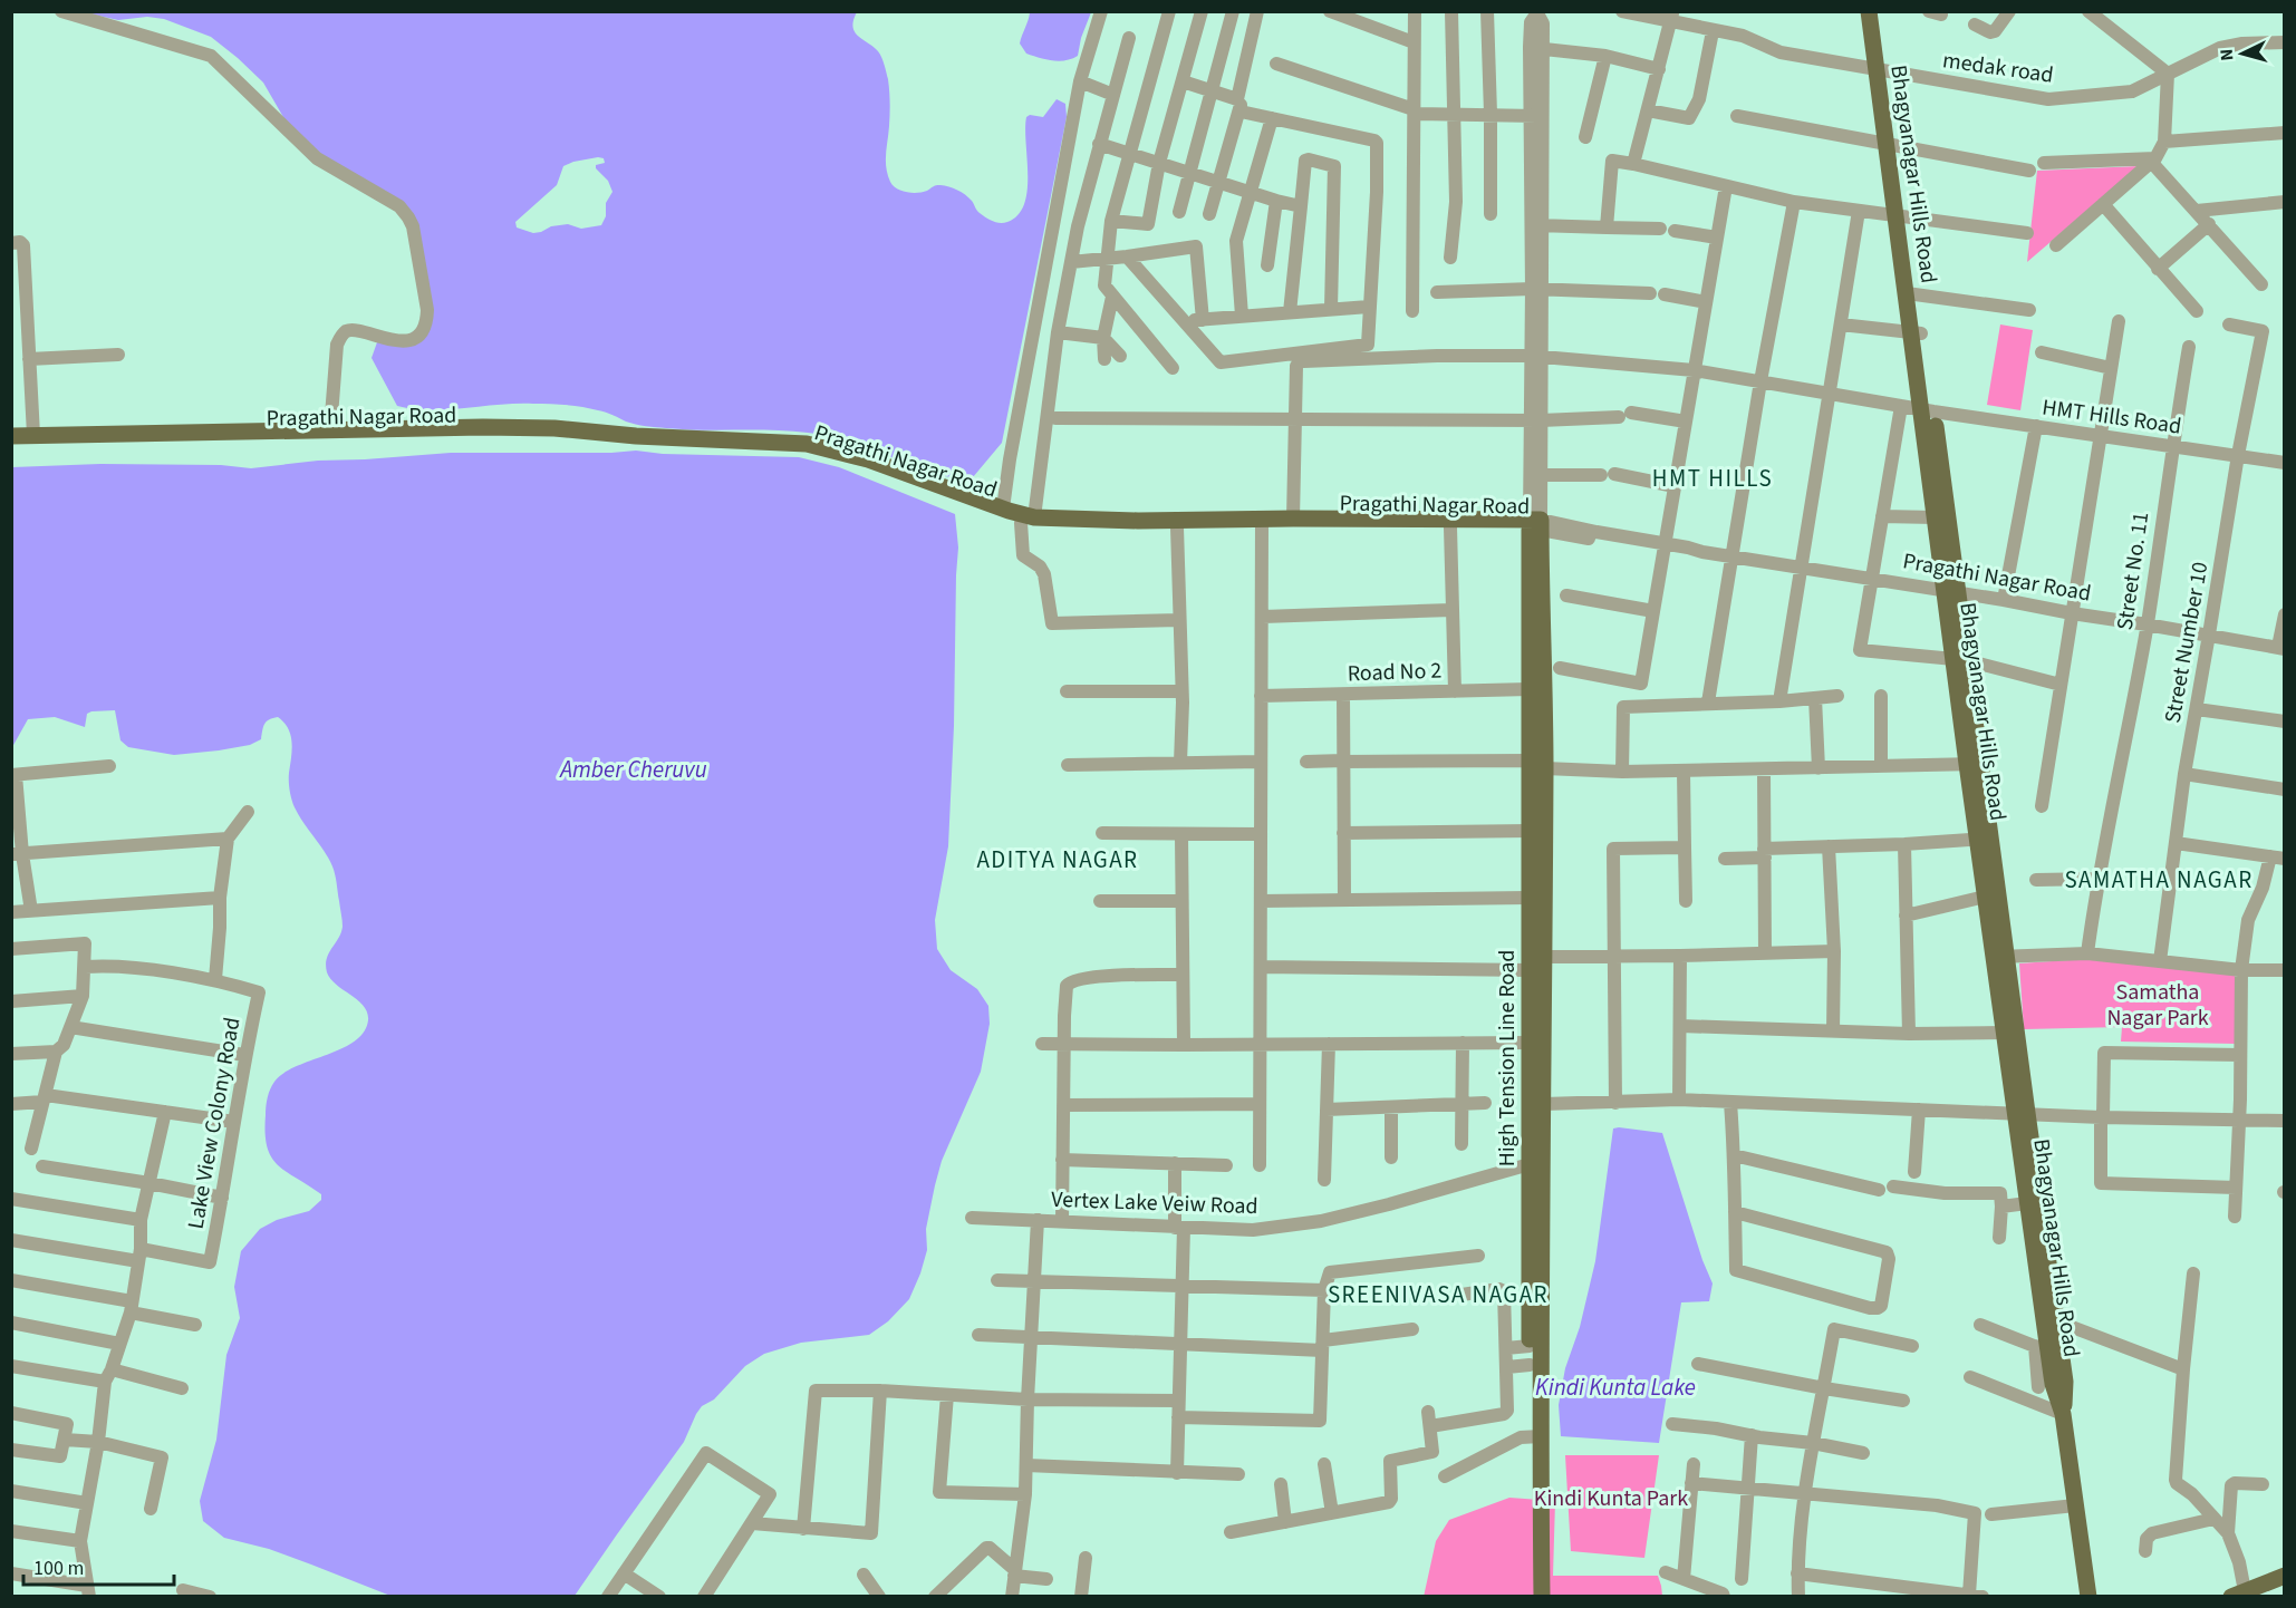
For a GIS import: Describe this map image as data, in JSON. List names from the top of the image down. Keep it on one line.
{"streets":{"main road":["Bhagyanagar Hills Road","Pragathi Nagar Road","High Tension Line Road"],"street":["medak road","HMT Hills Road","Street No. 11","Street Number 10","Road No 2","Lake View Colony Road","Vertex Lake Veiw Road"]},"crossings":[["medak road","Bhagyanagar Hills Road"],["Bhagyanagar Hills Road","Pragathi Nagar Road"],["Bhagyanagar Hills Road","HMT Hills Road"],["Pragathi Nagar Road","Street No. 11"],["Pragathi Nagar Road","Street Number 10"],["Pragathi Nagar Road","High Tension Line Road"],["HMT Hills Road","Street No. 11"],["HMT Hills Road","Street Number 10"],["Road No 2","High Tension Line Road"],["High Tension Line Road","Vertex Lake Veiw Road"]],"districts":["HMT HILLS","ADITYA NAGAR","SAMATHA NAGAR","SREENIVASA NAGAR"],"water":["Amber Cheruvu","Kindi Kunta Lake"],"parks":["Samatha Nagar Park","Kindi Kunta Park"],"scale_bar":"100 m","north":"left"}
